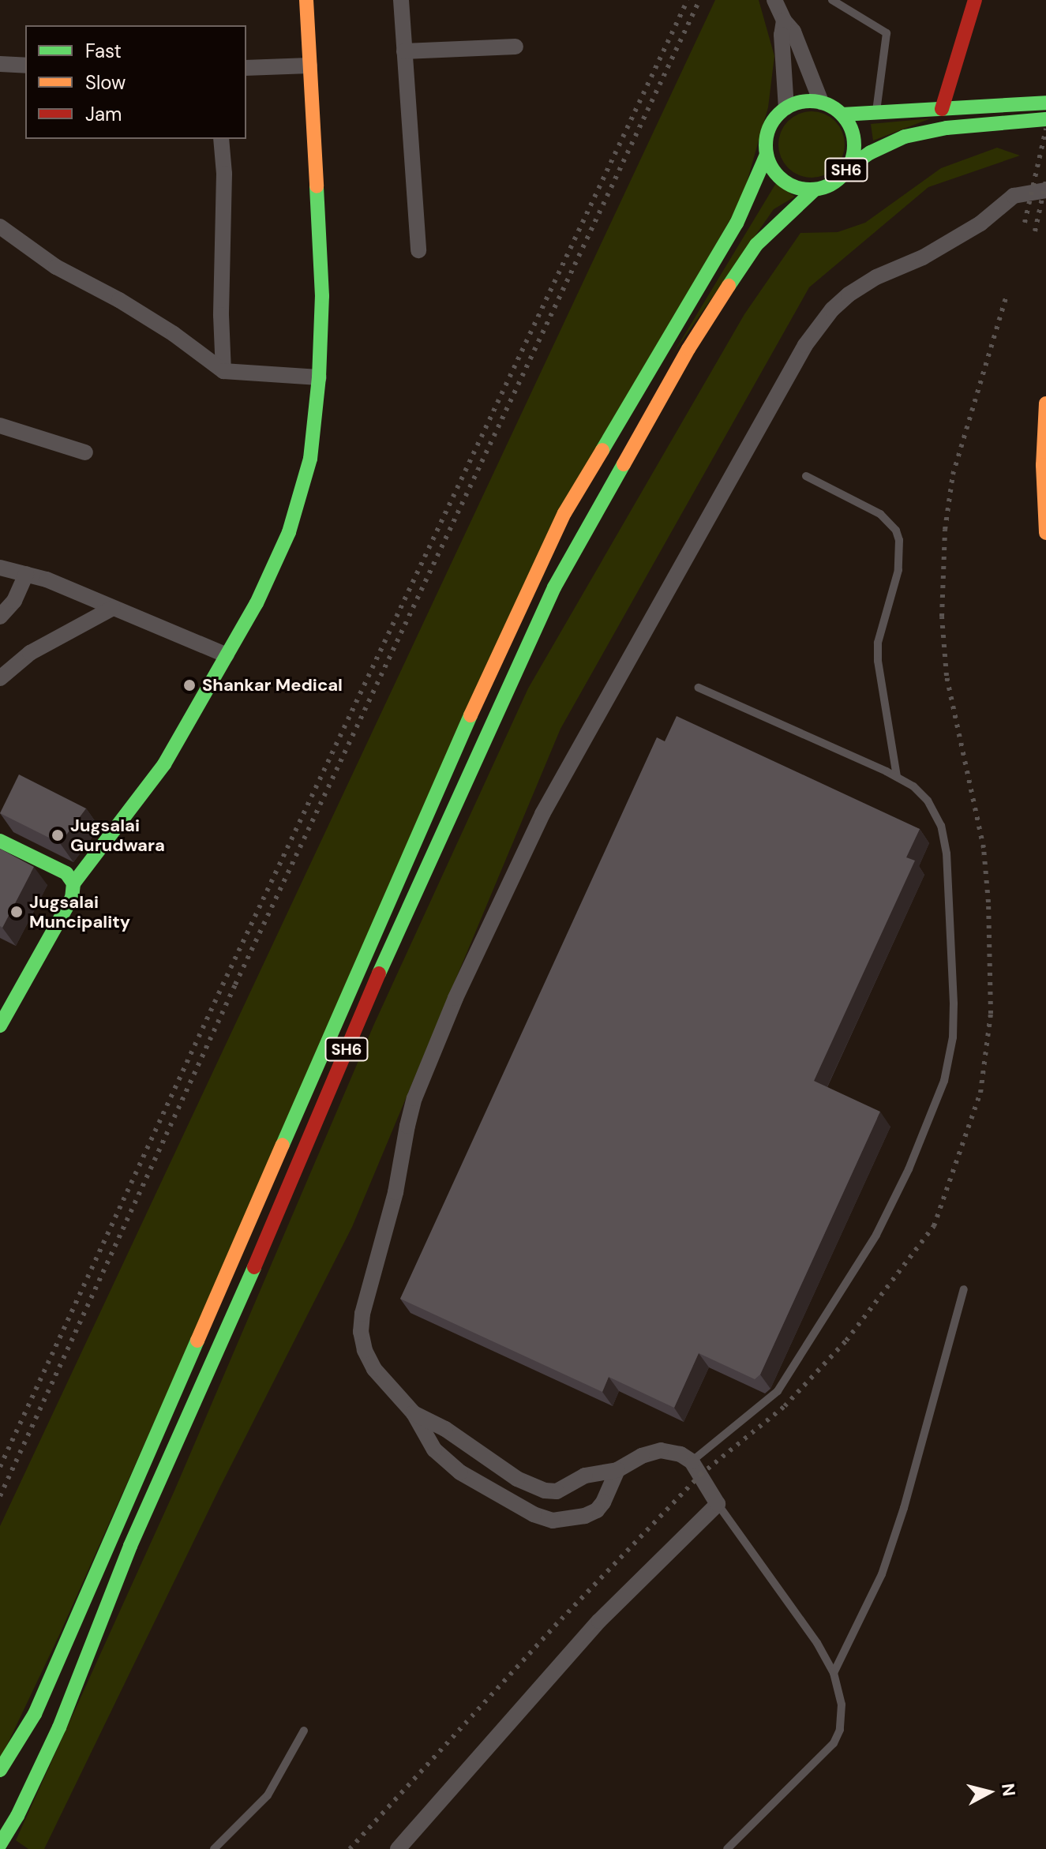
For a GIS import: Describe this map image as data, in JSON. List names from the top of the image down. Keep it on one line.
{"streets":{"main road":["SH6"]},"places":["Shankar Medical","Jugsalai Gurudwara","Jugsalai Muncipality"],"legend":["Fast","Slow","Jam"],"north":"right"}
